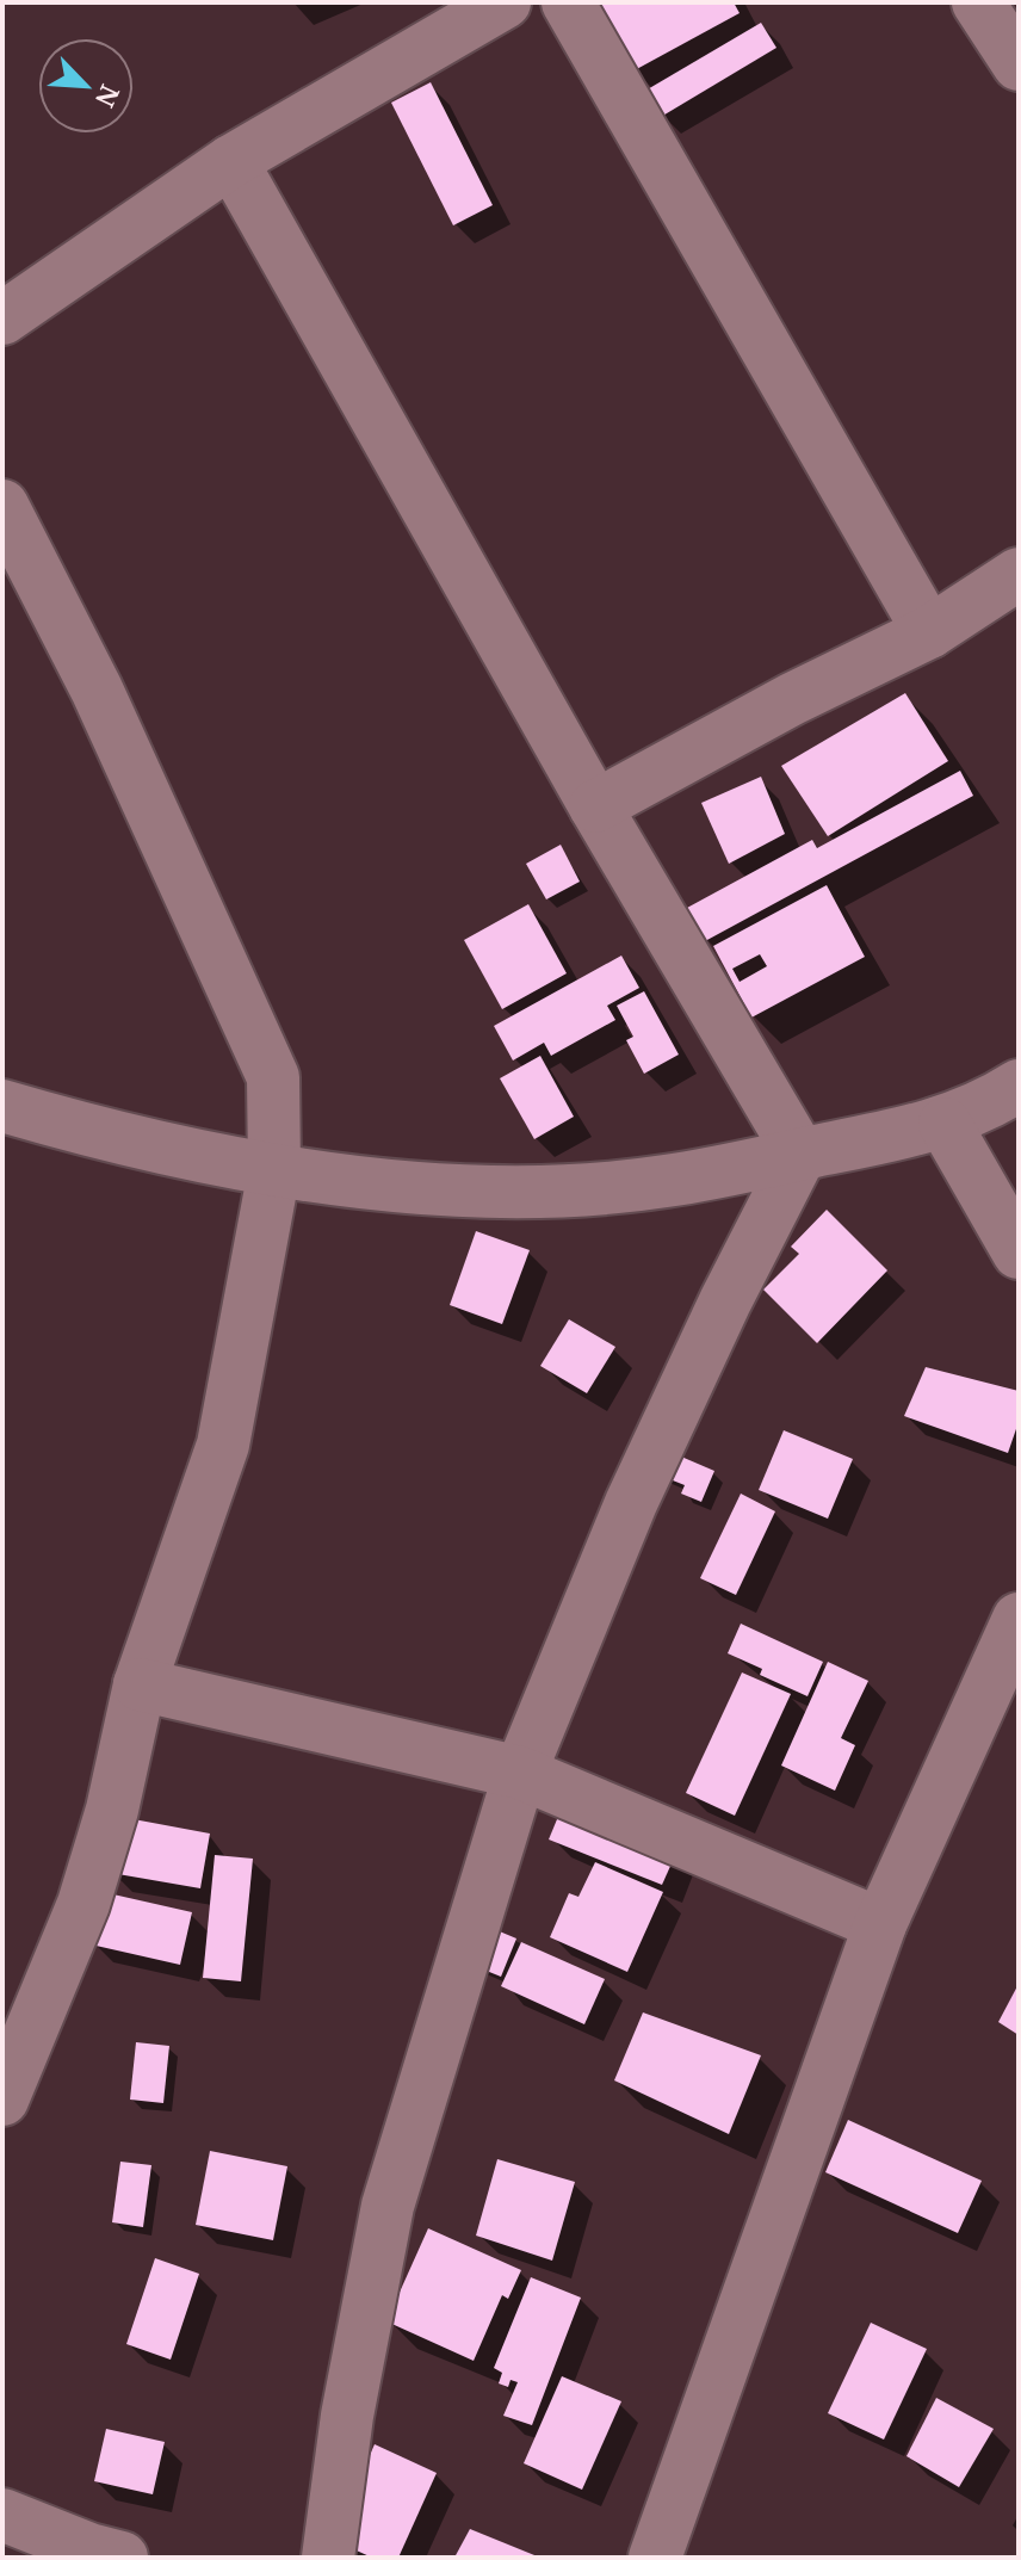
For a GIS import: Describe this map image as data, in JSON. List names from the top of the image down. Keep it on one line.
{"north":"bottom right"}
